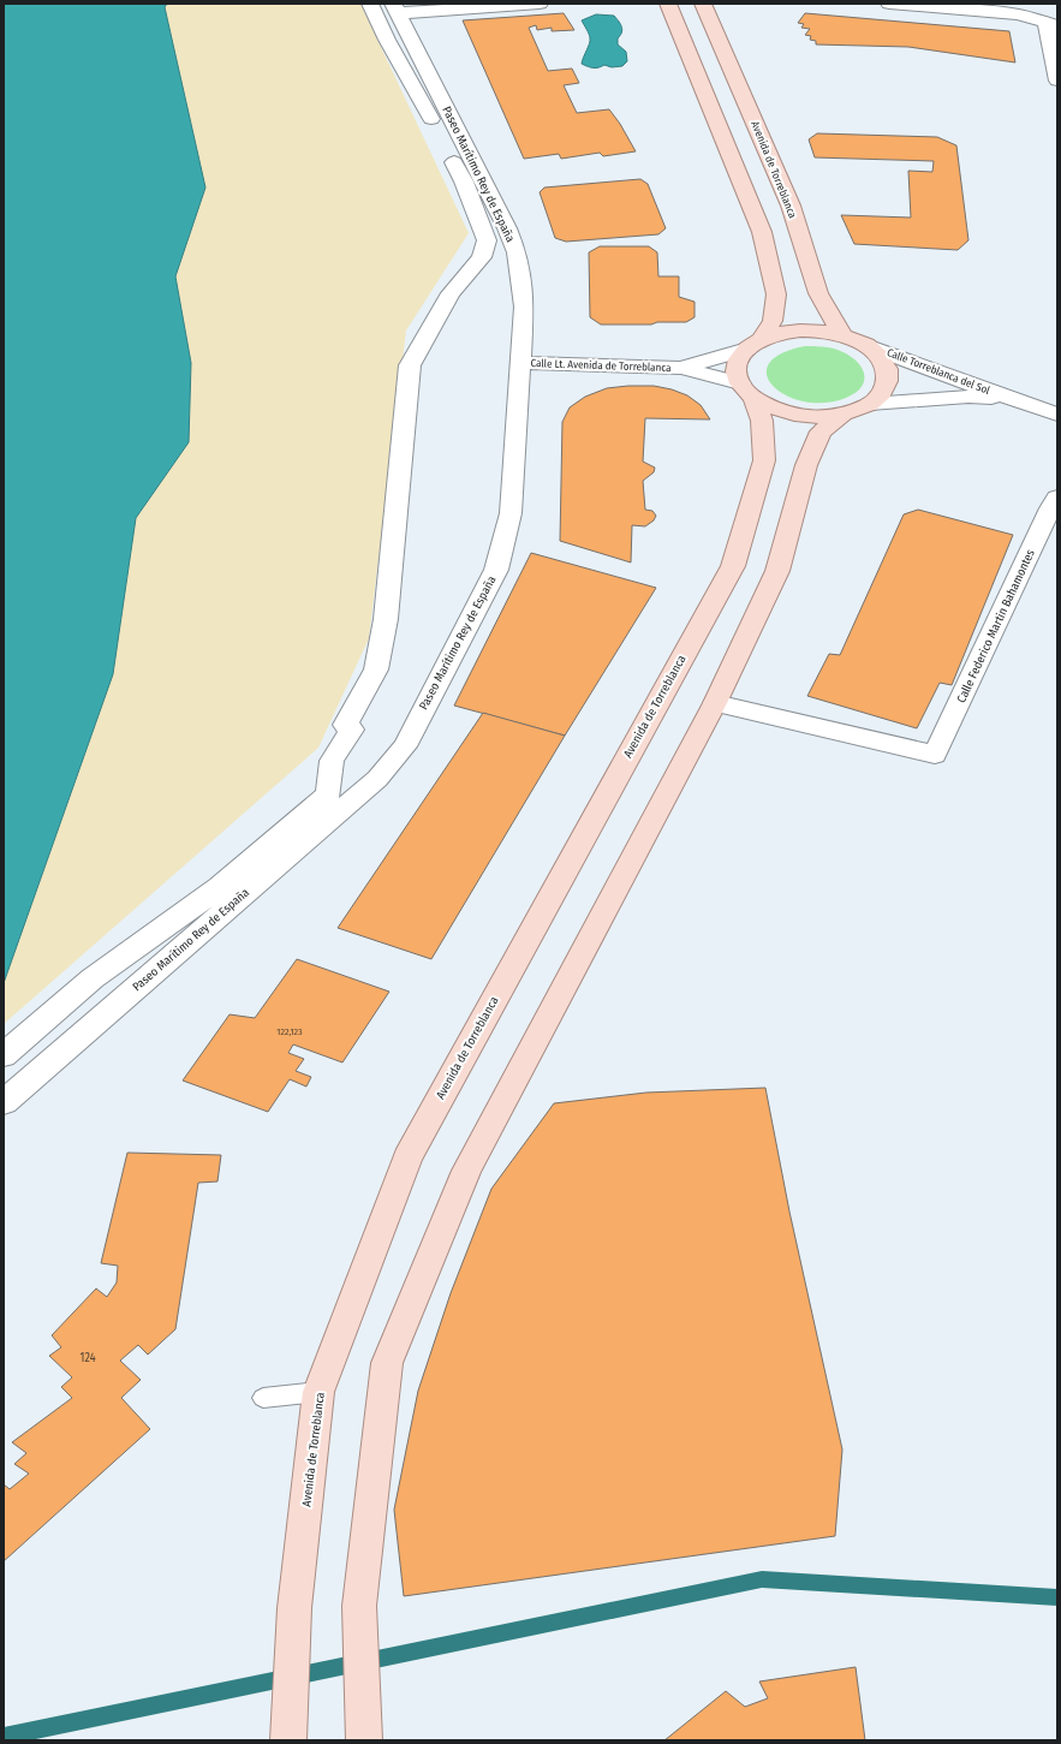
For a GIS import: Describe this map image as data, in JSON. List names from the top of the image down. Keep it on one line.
{"streets":{"main road":["Avenida de Torreblanca"],"street":["Paseo Marítimo Rey de España","Calle Lt. Avenida de Torreblanca","Calle Torreblanca del Sol","Calle Federico Martin Bahamontes"]},"crossings":[["Avenida de Torreblanca","Calle Lt. Avenida de Torreblanca"],["Avenida de Torreblanca","Calle Torreblanca del Sol"],["Paseo Marítimo Rey de España","Calle Lt. Avenida de Torreblanca"],["Calle Lt. Avenida de Torreblanca","Calle Torreblanca del Sol"]],"house_numbers":["122,123","124"]}
